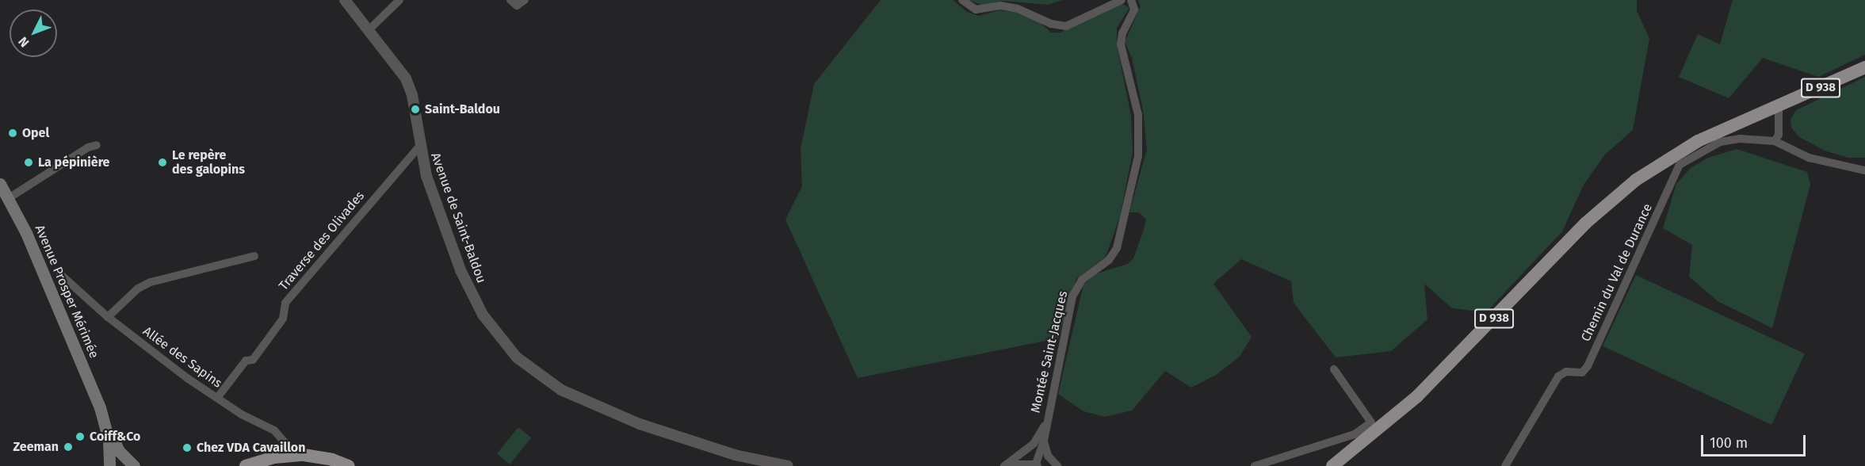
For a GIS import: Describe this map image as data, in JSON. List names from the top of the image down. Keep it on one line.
{"streets":{"main road":["D 938","Avenue Prosper Mérimée"],"street":["Avenue de Saint-Baldou","Traverse des Olivades","Chemin du Val de Durance","Montée Saint-Jacques","Allée des Sapins"]},"crossings":[["Avenue de Saint-Baldou","Traverse des Olivades"],["Traverse des Olivades","Allée des Sapins"]],"places":["Saint-Baldou","Opel","La pépinière","Le repère des galopins","Coiff&Co","Zeeman","Chez VDA Cavaillon"],"scale_bar":"100 m","north":"bottom left"}
